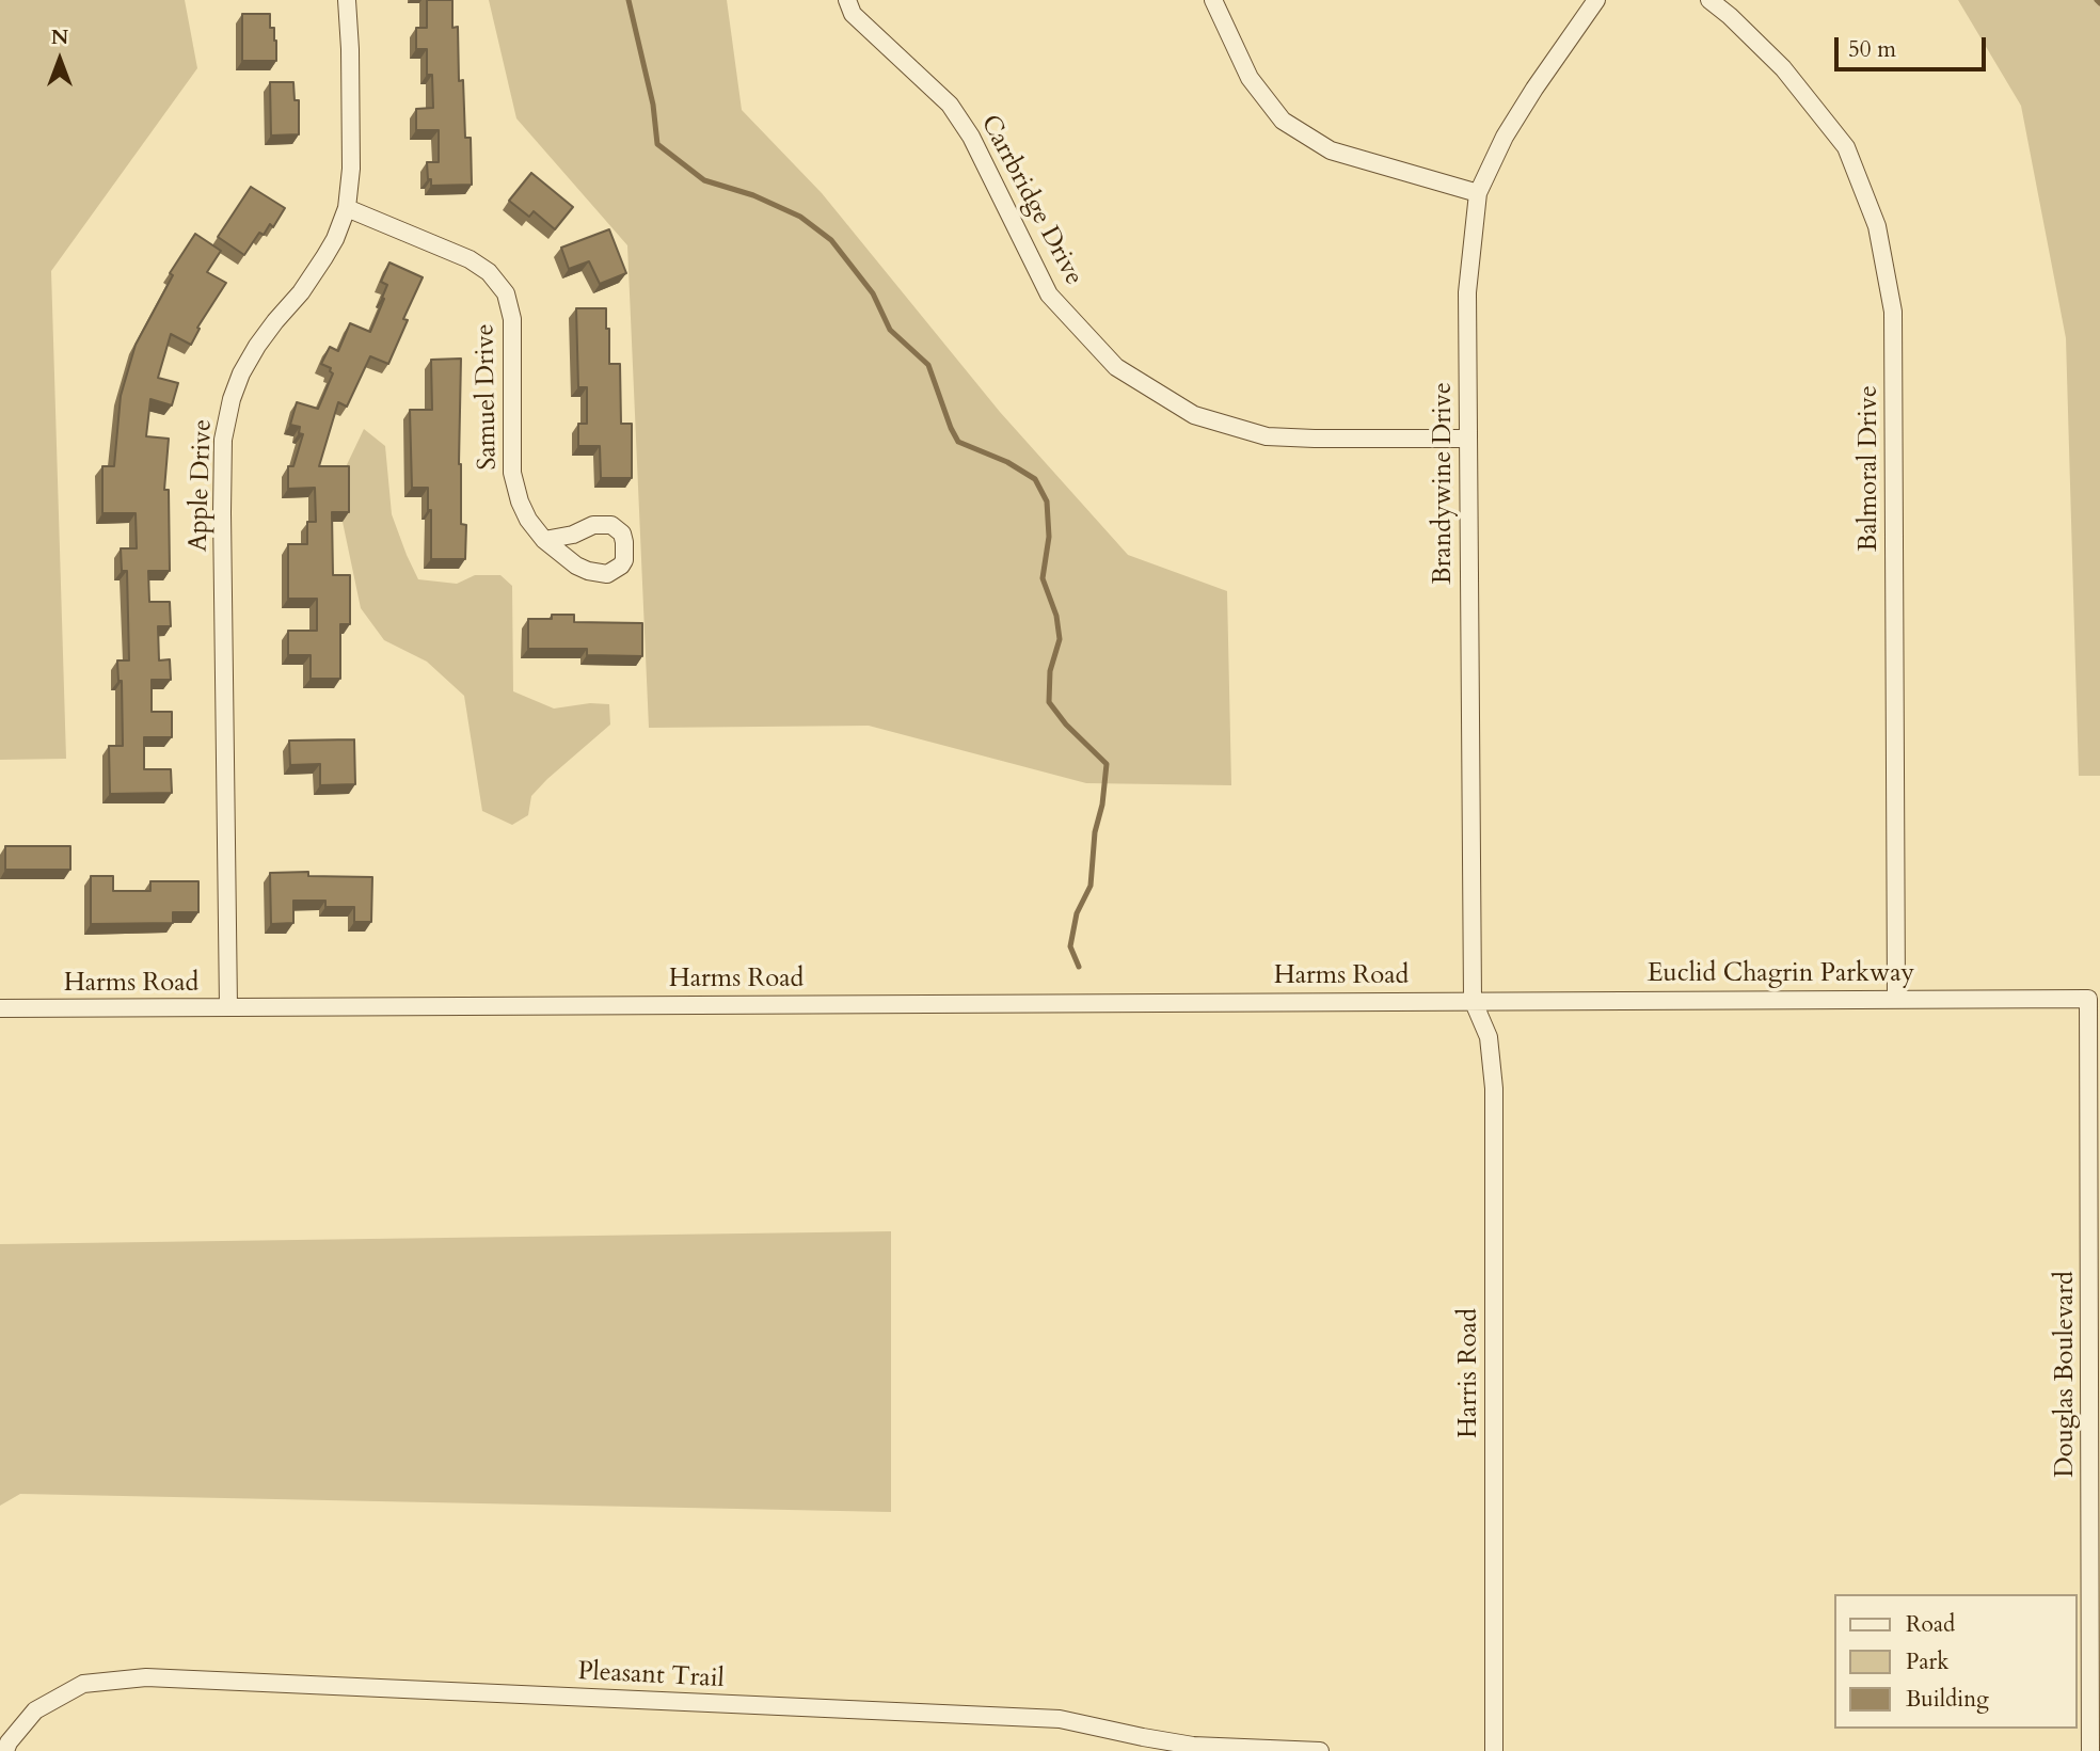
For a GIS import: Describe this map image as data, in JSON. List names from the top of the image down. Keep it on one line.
{"streets":{"street":["Carrbridge Drive","Samuel Drive","Balmoral Drive","Brandywine Drive","Apple Drive","Euclid Chagrin Parkway","Harms Road","Harris Road","Douglas Boulevard","Pleasant Trail"]},"crossings":[["Carrbridge Drive","Brandywine Drive"],["Samuel Drive","Apple Drive"],["Balmoral Drive","Euclid Chagrin Parkway"],["Brandywine Drive","Euclid Chagrin Parkway"],["Brandywine Drive","Harms Road"],["Brandywine Drive","Harris Road"],["Apple Drive","Harms Road"],["Euclid Chagrin Parkway","Harms Road"],["Euclid Chagrin Parkway","Harris Road"],["Euclid Chagrin Parkway","Douglas Boulevard"],["Harms Road","Harris Road"]],"legend":["Road","Park","Building"],"scale_bar":"50 m","north":"top"}
